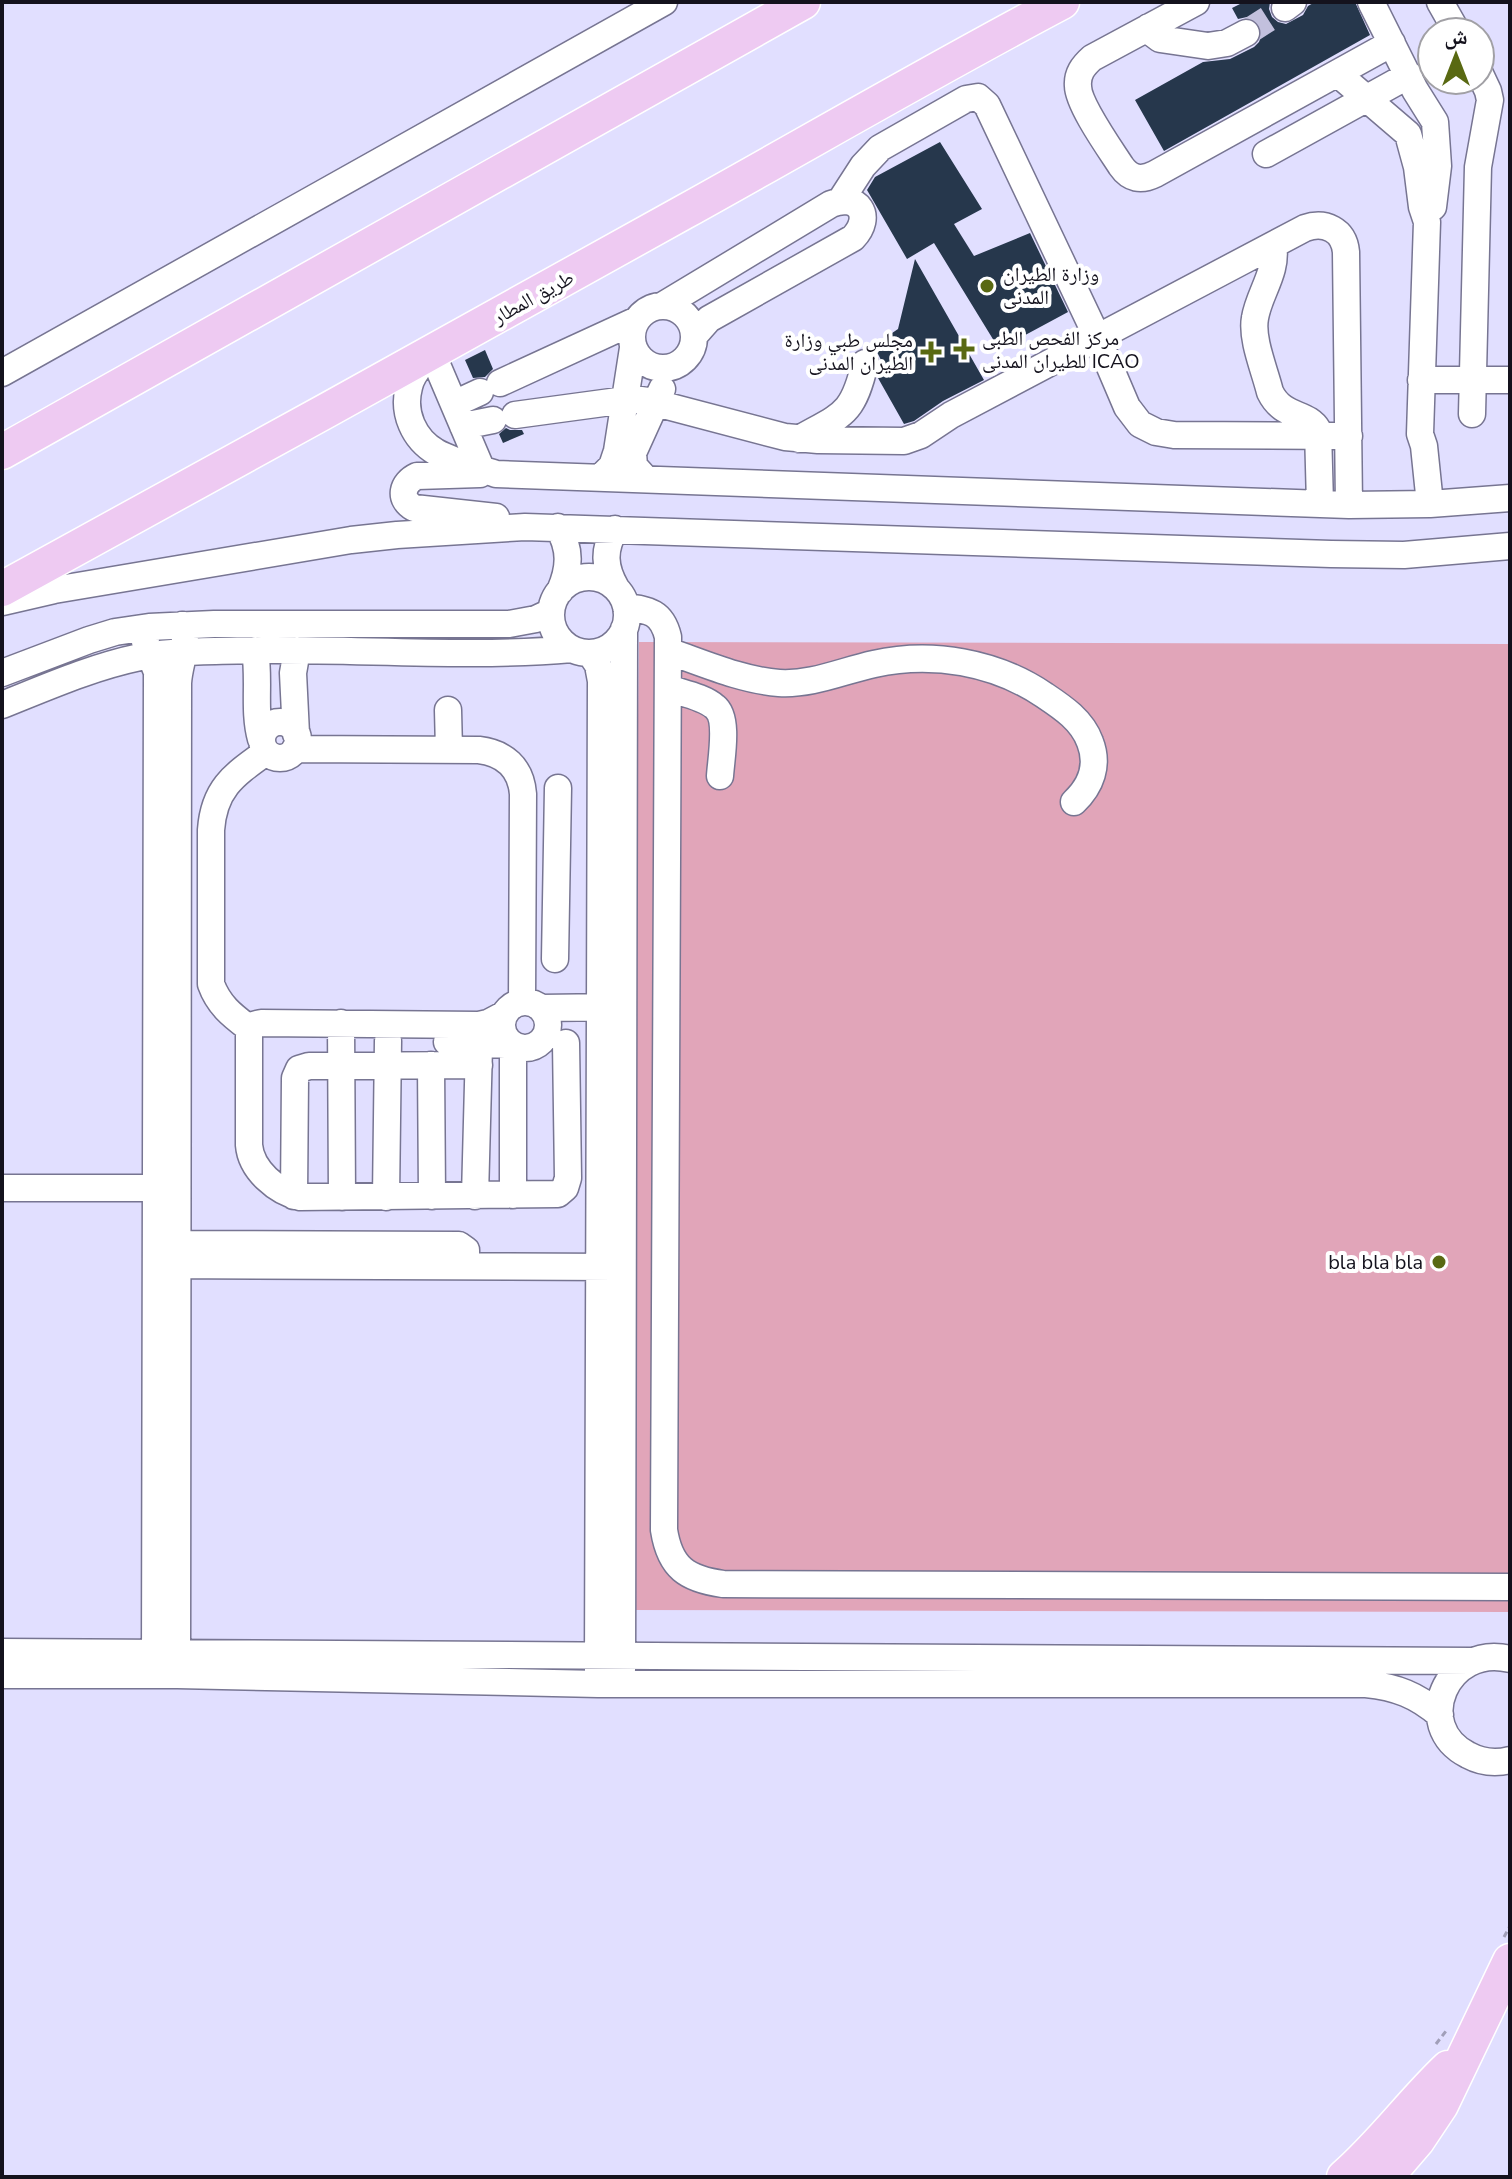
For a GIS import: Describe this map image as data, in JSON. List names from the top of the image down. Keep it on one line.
{"streets":{"main road":["طريق المطار"]},"places":{"other":["وزارة الطيران المدنى","bla bla bla"],"health":["مركز الفحص الطبى للطيران المدنى ICAO","مجلس طبي وزارة الطيران المدنى"]},"north":"top"}
